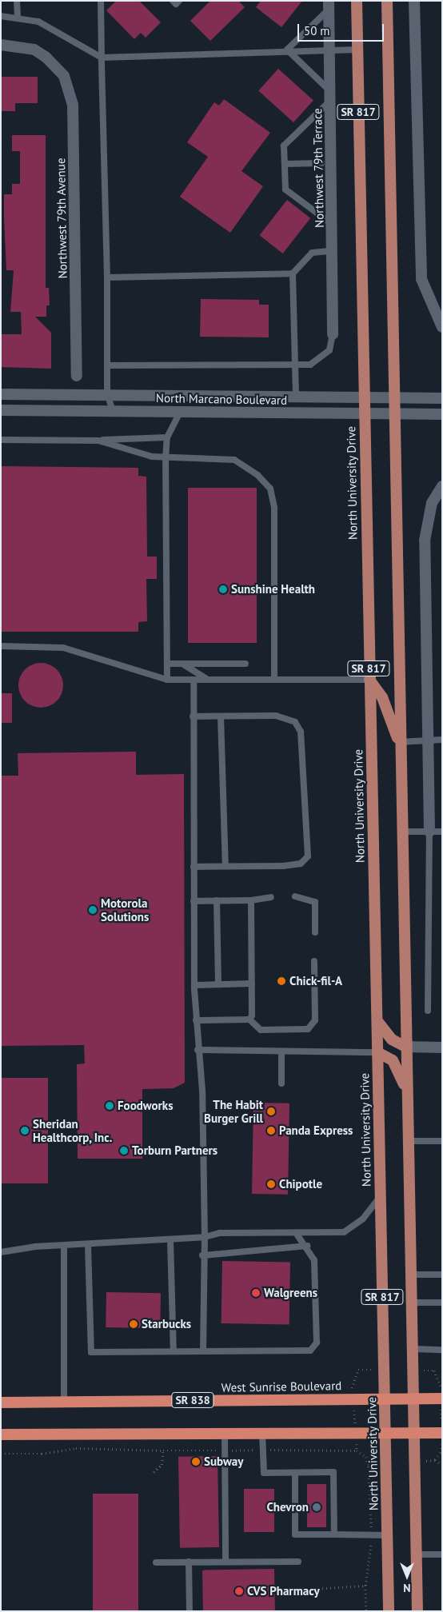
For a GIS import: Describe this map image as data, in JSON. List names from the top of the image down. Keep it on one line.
{"streets":{"highway":["West Sunrise Boulevard","SR 838"],"main road":["SR 817","North University Drive"],"street":["Northwest 79th Terrace","Northwest 79th Avenue","North Marcano Boulevard"]},"crossings":[["SR 817","North Marcano Boulevard"],["SR 817","West Sunrise Boulevard"],["North Marcano Boulevard","North University Drive"],["North University Drive","West Sunrise Boulevard"]],"places":["Sunshine Health","Motorola Solutions","Chick-fil-A","Foodworks","The Habit Burger Grill","Sheridan Healthcorp, Inc.","Panda Express","Torburn Partners","Chipotle","Walgreens","Starbucks","Subway","Chevron","CVS Pharmacy"],"scale_bar":"50 m","north":"bottom"}
